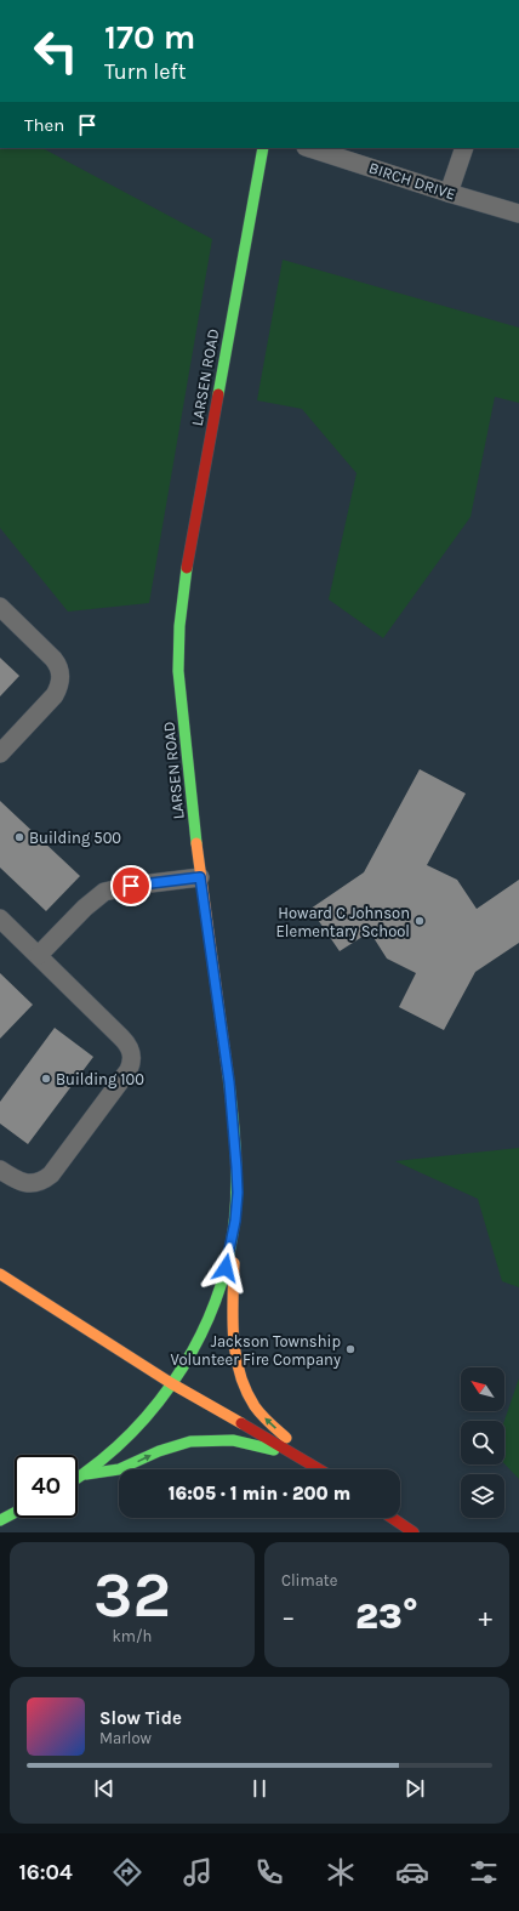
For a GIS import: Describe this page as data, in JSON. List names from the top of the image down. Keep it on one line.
{"streets":{"street":["BIRCH DRIVE","LARSEN ROAD"]},"places":["Building 500","Howard C Johnson Elementary School","Building 100","Jackson Township Volunteer Fire Company"],"north":"top left","page":{"turn":["170 m","Turn left"],"then":"Then","limit":"40","trip":"16:05 · 1 min · 200 m","tile":[["32","km/h"],"Climate"],"heat":["−","23°","+"],"song":["Slow Tide","Marlow"],"tabs":"16:04"}}
